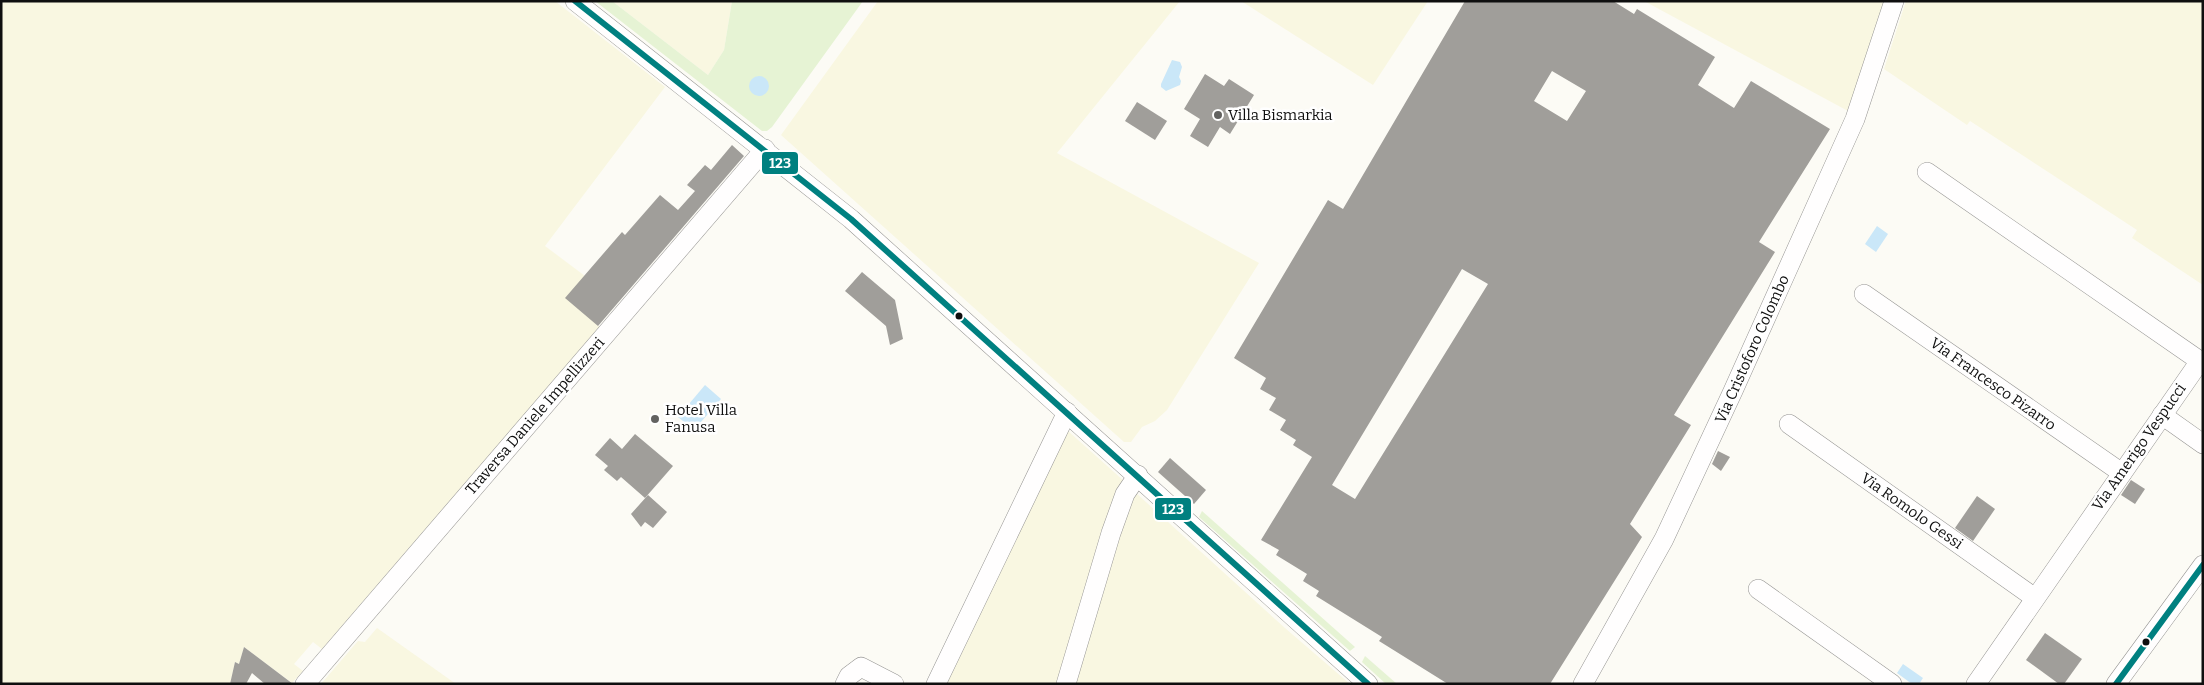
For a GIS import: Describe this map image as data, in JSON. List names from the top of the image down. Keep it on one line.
{"streets":{"street":["Via Cristoforo Colombo","Via Francesco Pizarro","Traversa Daniele Impellizzeri","Via Amerigo Vespucci","Via Romolo Gessi"]},"crossings":[["Via Francesco Pizarro","Via Amerigo Vespucci"],["Via Amerigo Vespucci","Via Romolo Gessi"]],"places":["Villa Bismarkia","Hotel Villa Fanusa"],"lines":["transit line 123"]}
